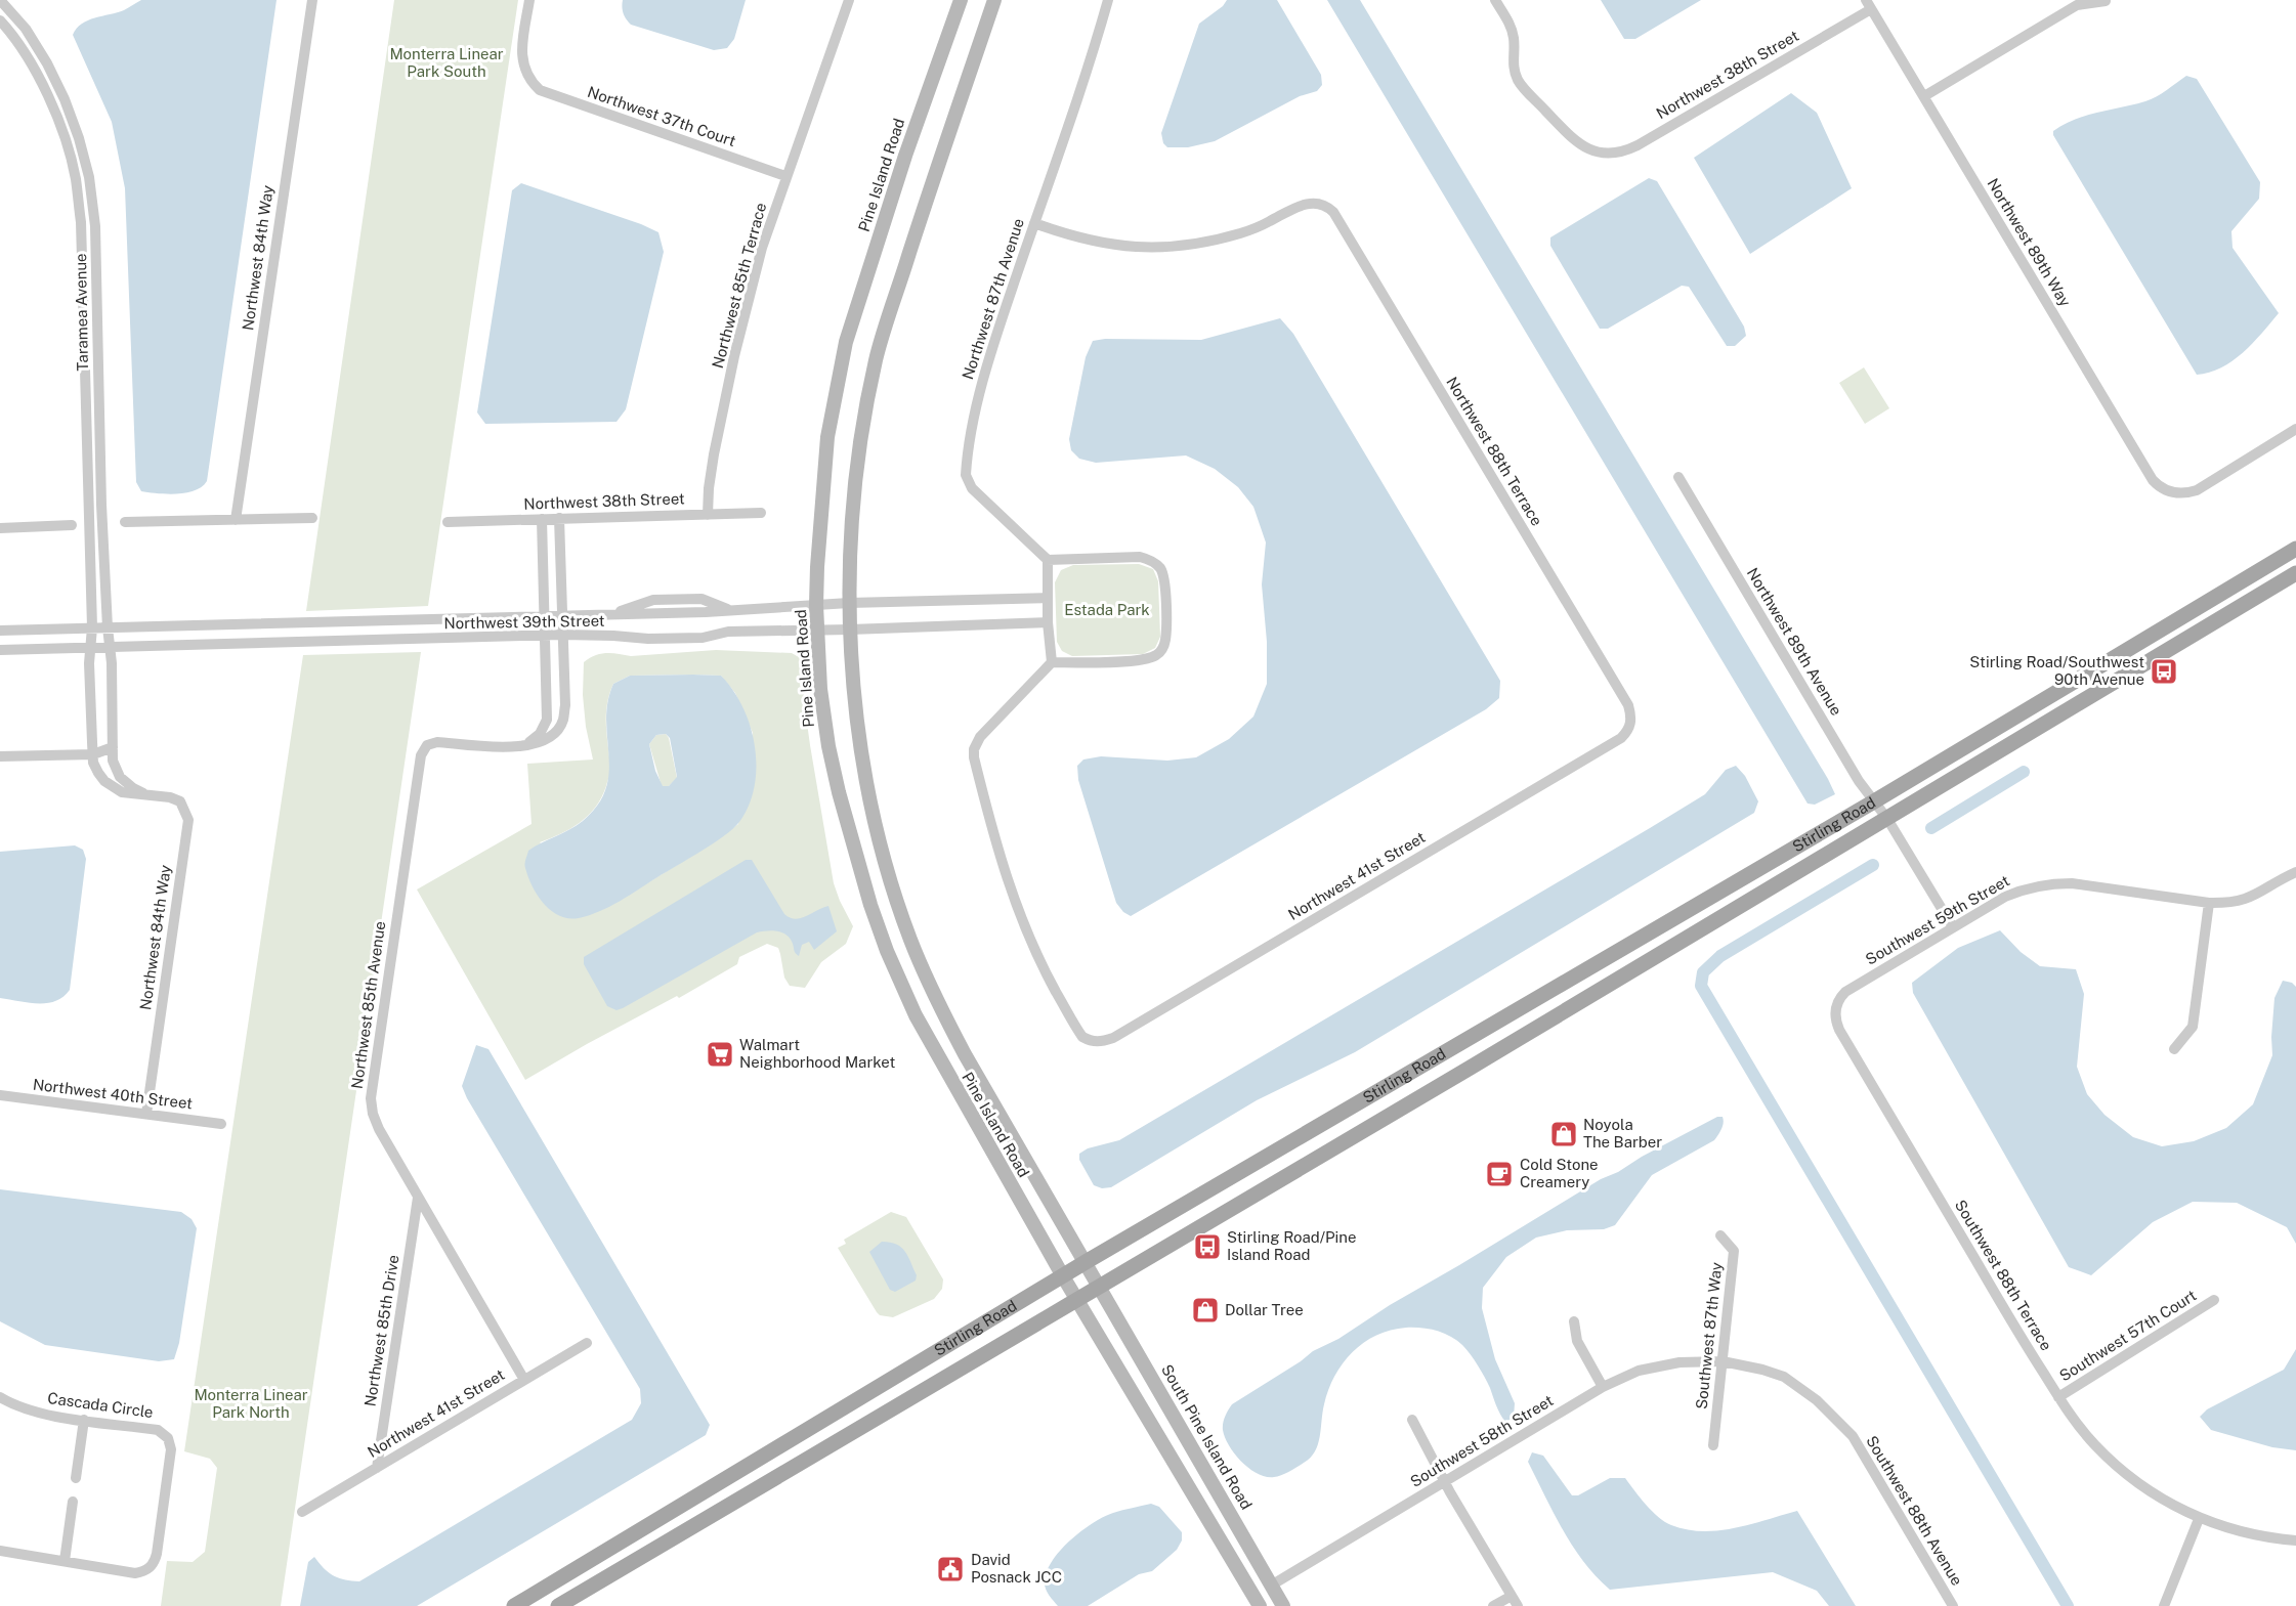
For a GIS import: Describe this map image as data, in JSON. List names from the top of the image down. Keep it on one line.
{"streets":{"main road":["Pine Island Road","Stirling Road","South Pine Island Road"],"street":["Northwest 38th Street","Northwest 37th Court","Northwest 89th Way","Northwest 84th Way","Northwest 85th Terrace","Northwest 87th Avenue","Taramea Avenue","Northwest 88th Terrace","Northwest 39th Street","Northwest 89th Avenue","Northwest 41st Street","Southwest 59th Street","Northwest 85th Avenue","Northwest 40th Street","Southwest 88th Terrace","Northwest 85th Drive","Southwest 87th Way","Southwest 57th Court","Cascada Circle","Southwest 58th Street","Southwest 88th Avenue"]},"crossings":[["Northwest 38th Street","Northwest 89th Way"],["Northwest 38th Street","Northwest 85th Terrace"],["Northwest 37th Court","Northwest 85th Terrace"],["Pine Island Road","Northwest 39th Street"],["Pine Island Road","Stirling Road"],["Pine Island Road","South Pine Island Road"],["Northwest 84th Way","Taramea Avenue"],["Northwest 84th Way","Northwest 40th Street"],["Northwest 87th Avenue","Northwest 88th Terrace"],["Taramea Avenue","Northwest 39th Street"],["Northwest 88th Terrace","Northwest 41st Street"],["Northwest 89th Avenue","Stirling Road"],["Northwest 89th Avenue","Southwest 59th Street"],["Stirling Road","South Pine Island Road"],["Northwest 41st Street","Northwest 85th Avenue"],["Northwest 41st Street","Northwest 85th Drive"],["Southwest 59th Street","Southwest 88th Terrace"],["Northwest 85th Avenue","Northwest 85th Drive"],["Southwest 88th Terrace","Southwest 57th Court"],["Southwest 87th Way","Southwest 58th Street"],["Southwest 87th Way","Southwest 88th Avenue"],["South Pine Island Road","Southwest 58th Street"],["Southwest 58th Street","Southwest 88th Avenue"]],"parks":["Monterra Linear Park South","Estada Park","Monterra Linear Park North"],"places":{"bus stop":["Stirling Road/Southwest 90th Avenue","Stirling Road/Pine Island Road"],"supermarket":["Walmart Neighborhood Market"],"shop":["Noyola The Barber","Dollar Tree"],"cafe":["Cold Stone Creamery"],"public building":["David Posnack JCC"]}}
